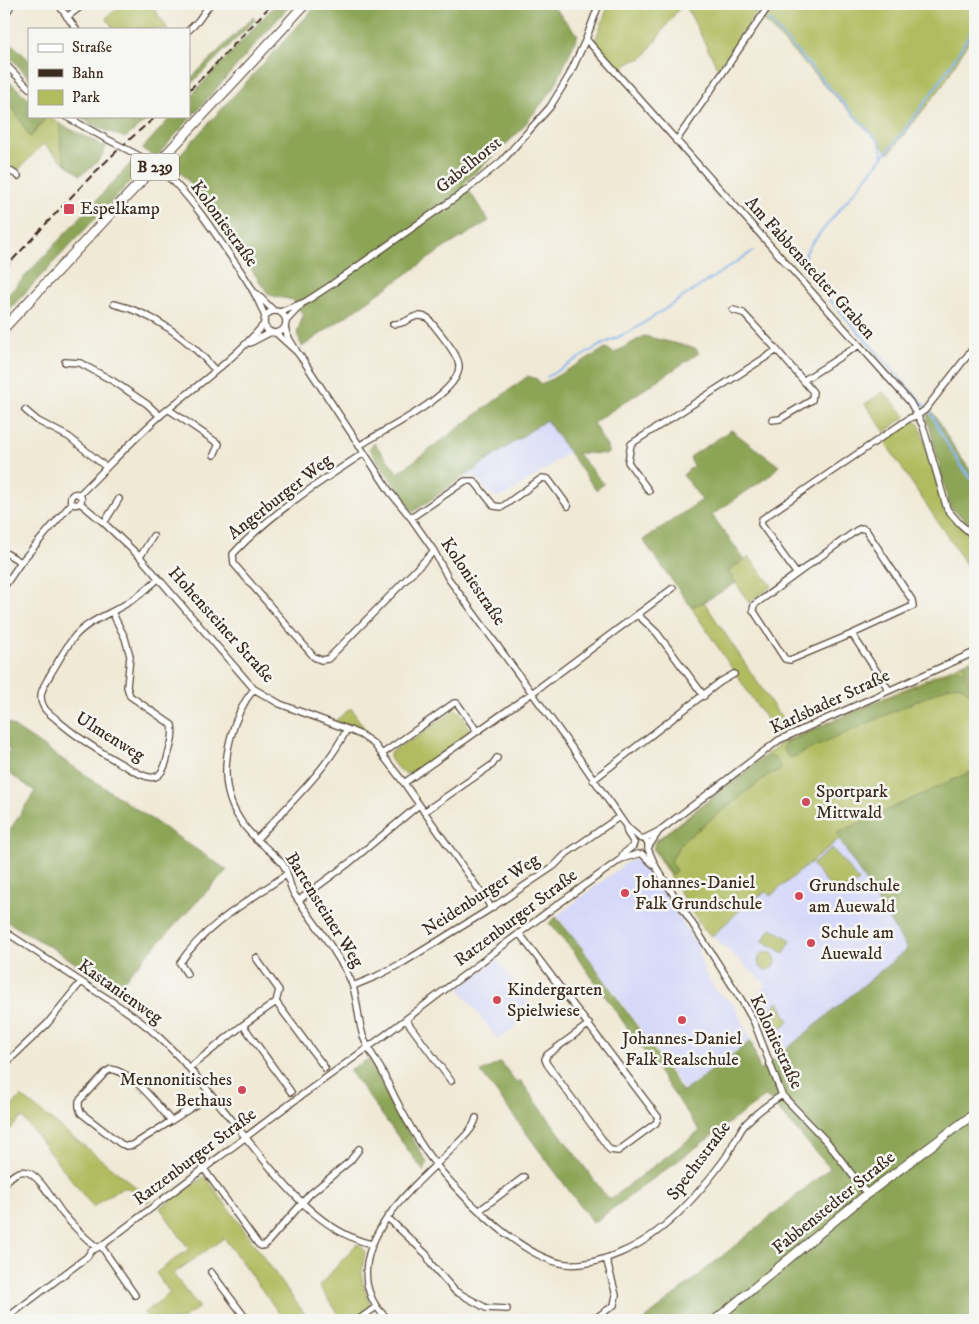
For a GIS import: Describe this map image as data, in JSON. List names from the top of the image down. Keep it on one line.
{"streets":{"main road":["B 239"],"street":["Gabelhorst","Koloniestraße","Am Fabbenstedter Graben","Angerburger Weg","Hohensteiner Straße","Karlsbader Straße","Ulmenweg","Neidenburger Weg","Bartensteiner Weg","Ratzenburger Straße","Kastanienweg","Spechtstraße","Fabbenstedter Straße"]},"crossings":[["Gabelhorst","Koloniestraße"],["Gabelhorst","Am Fabbenstedter Graben"],["Koloniestraße","Angerburger Weg"],["Koloniestraße","Karlsbader Straße"],["Koloniestraße","Neidenburger Weg"],["Koloniestraße","Ratzenburger Straße"],["Koloniestraße","Spechtstraße"],["Koloniestraße","Fabbenstedter Straße"],["Hohensteiner Straße","Ulmenweg"],["Hohensteiner Straße","Bartensteiner Weg"],["Karlsbader Straße","Ratzenburger Straße"],["Neidenburger Weg","Bartensteiner Weg"],["Bartensteiner Weg","Ratzenburger Straße"],["Bartensteiner Weg","Spechtstraße"],["Ratzenburger Straße","Kastanienweg"],["Ratzenburger Straße","Spechtstraße"]],"places":{"transit":["Espelkamp"],"other":["Sportpark Mittwald","Johannes-Daniel Falk Grundschule","Grundschule am Auewald","Schule am Auewald","Kindergarten Spielwiese","Johannes-Daniel Falk Realschule","Mennonitisches Bethaus"]},"legend":["Straße","Bahn","Park"]}
